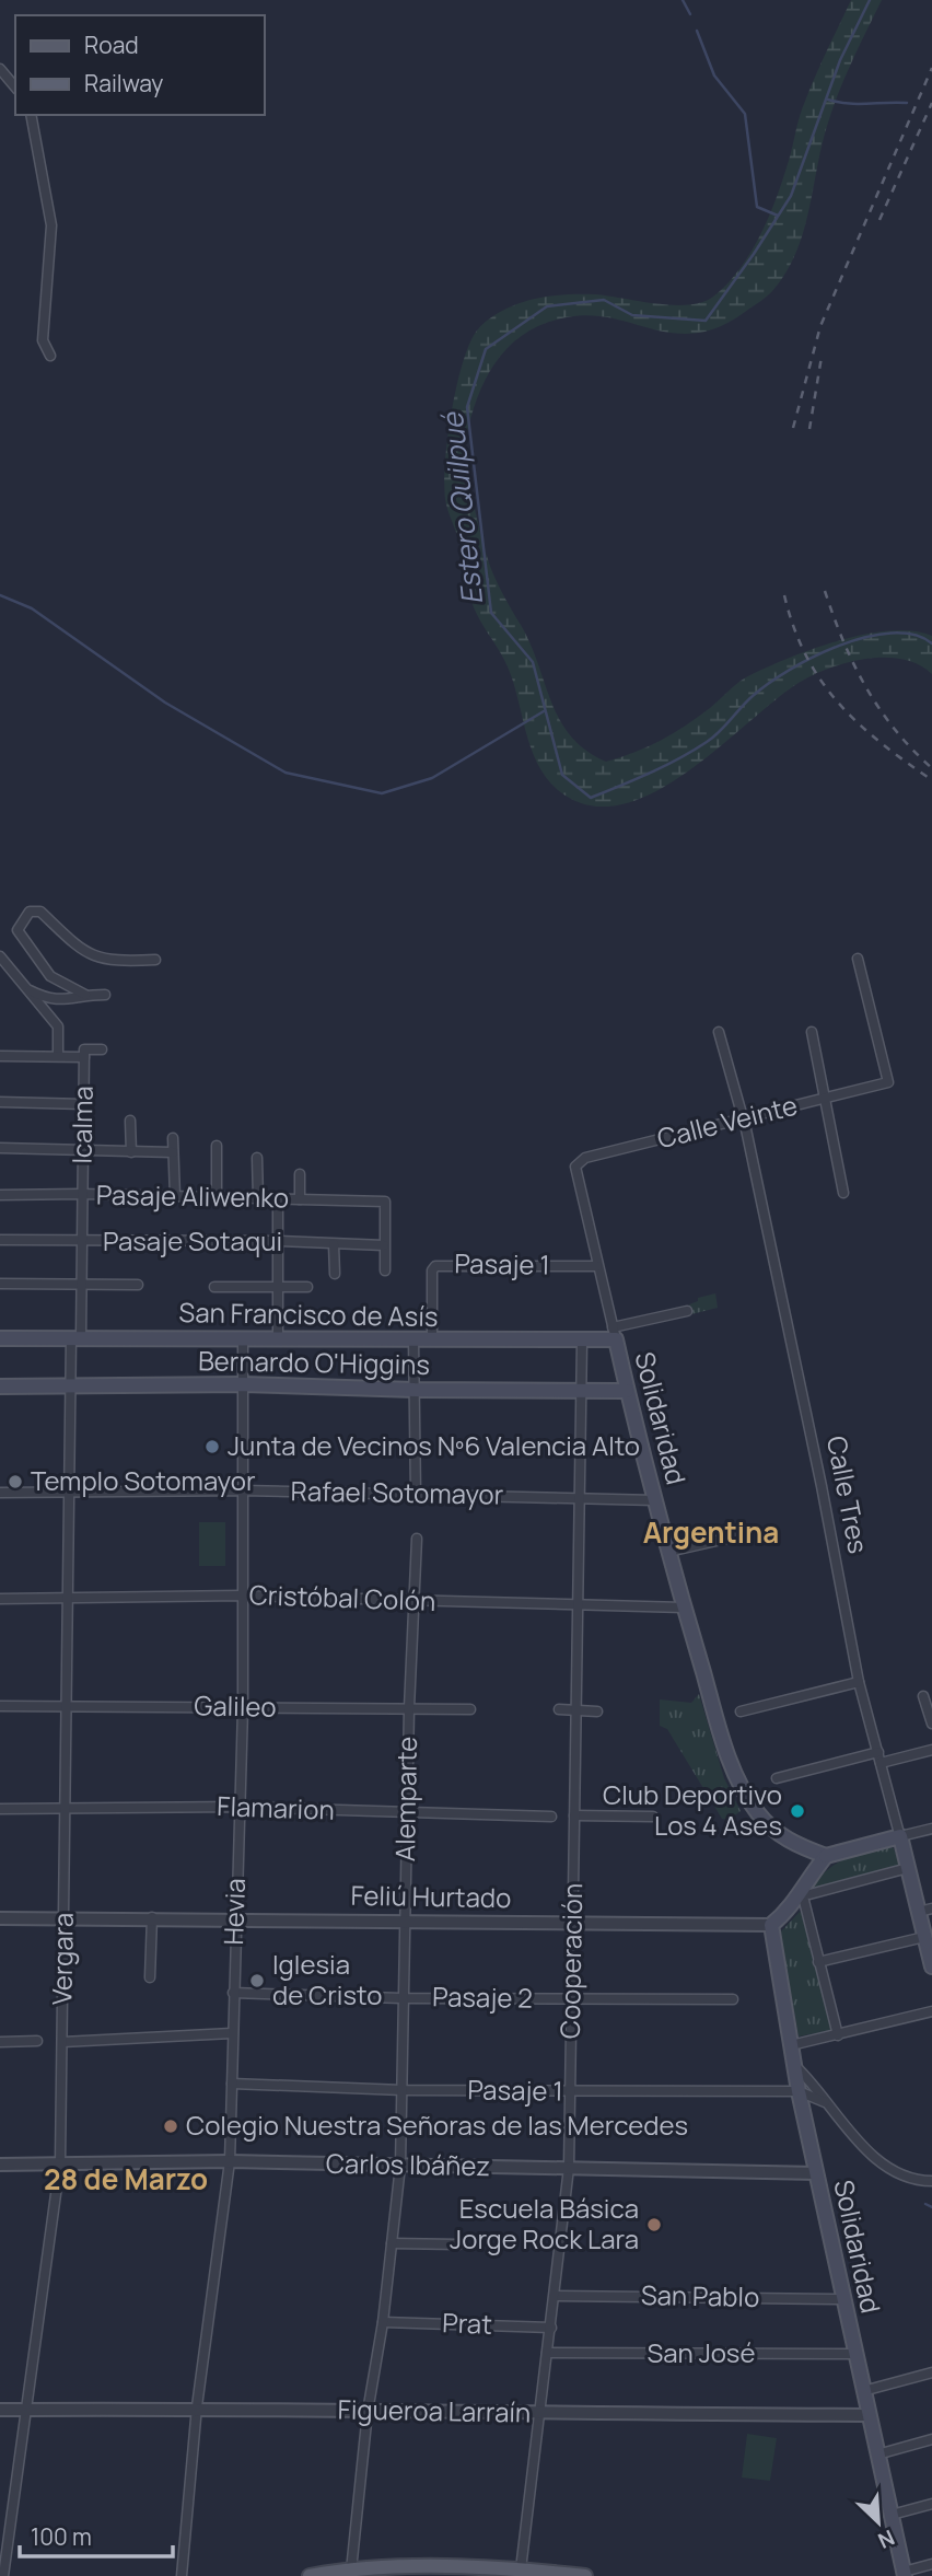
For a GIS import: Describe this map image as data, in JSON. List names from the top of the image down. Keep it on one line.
{"streets":{"main road":["San Francisco de Asís","Bernardo O'Higgins","Solidaridad","Calle Tres"],"street":["Calle Veinte","Icalma","Pasaje Aliwenko","Pasaje Sotaqui","Pasaje 1","Rafael Sotomayor","Cristóbal Colón","Galileo","Alemparte","Flamarion","Feliú Hurtado","Hevia","Vergara","Cooperación","Pasaje 2","Carlos Ibáñez","San Pablo","Prat","San José","Figueroa Larraín"]},"crossings":[["Calle Veinte","Solidaridad"],["Calle Veinte","Calle Tres"],["Icalma","Pasaje Aliwenko"],["Icalma","Pasaje Sotaqui"],["Icalma","San Francisco de Asís"],["Icalma","Vergara"],["Pasaje Aliwenko","Pasaje Sotaqui"],["Pasaje 1","San Francisco de Asís"],["Pasaje 1","Solidaridad"],["Pasaje 1","Alemparte"],["Pasaje 1","Hevia"],["Pasaje 1","Cooperación"],["San Francisco de Asís","Solidaridad"],["San Francisco de Asís","Hevia"],["San Francisco de Asís","Vergara"],["San Francisco de Asís","Cooperación"],["Bernardo O'Higgins","Solidaridad"],["Bernardo O'Higgins","Hevia"],["Bernardo O'Higgins","Vergara"],["Bernardo O'Higgins","Cooperación"],["Solidaridad","Rafael Sotomayor"],["Solidaridad","Cristóbal Colón"],["Solidaridad","Feliú Hurtado"],["Solidaridad","Carlos Ibáñez"],["Solidaridad","San Pablo"],["Solidaridad","San José"],["Solidaridad","Figueroa Larraín"],["Rafael Sotomayor","Hevia"],["Rafael Sotomayor","Vergara"],["Rafael Sotomayor","Cooperación"],["Cristóbal Colón","Alemparte"],["Cristóbal Colón","Hevia"],["Cristóbal Colón","Vergara"],["Cristóbal Colón","Cooperación"],["Galileo","Alemparte"],["Galileo","Hevia"],["Galileo","Vergara"],["Alemparte","Flamarion"],["Alemparte","Feliú Hurtado"],["Alemparte","Pasaje 2"],["Alemparte","Carlos Ibáñez"],["Alemparte","Prat"],["Alemparte","Figueroa Larraín"],["Flamarion","Hevia"],["Flamarion","Vergara"],["Feliú Hurtado","Hevia"],["Feliú Hurtado","Vergara"],["Feliú Hurtado","Cooperación"],["Hevia","Pasaje 2"],["Hevia","Carlos Ibáñez"],["Hevia","Figueroa Larraín"],["Vergara","Carlos Ibáñez"],["Vergara","Figueroa Larraín"],["Cooperación","Pasaje 2"],["Cooperación","Carlos Ibáñez"],["Cooperación","San Pablo"],["Cooperación","Prat"],["Cooperación","San José"],["Cooperación","Figueroa Larraín"]],"districts":["Argentina","28 de Marzo"],"water":["Estero Quilpué"],"places":["Junta de Vecinos Nº6 Valencia Alto","Templo Sotomayor","Club Deportivo Los 4 Ases","Iglesia de Cristo","Colegio Nuestra Señoras de las Mercedes","Escuela Básica Jorge Rock Lara"],"legend":["Road","Railway"],"scale_bar":"100 m","north":"bottom right"}
